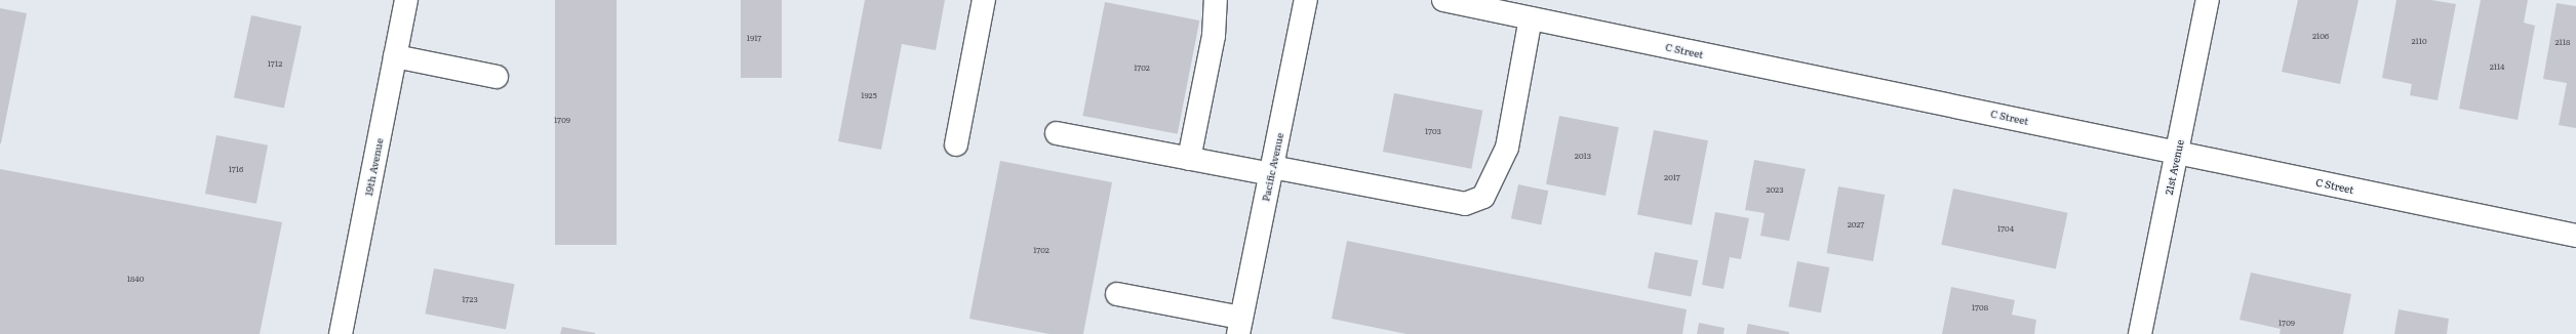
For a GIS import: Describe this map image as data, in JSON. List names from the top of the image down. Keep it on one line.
{"streets":{"street":["C Street","19th Avenue","Pacific Avenue","21st Avenue"]},"crossings":[["C Street","21st Avenue"]],"house_numbers":["2106","1917","2110","2118","1712","2114","1702","1925","1709","1703","2013","1716","2017","2023","2027","1704","1702","1840","1723","1708","1709"]}
